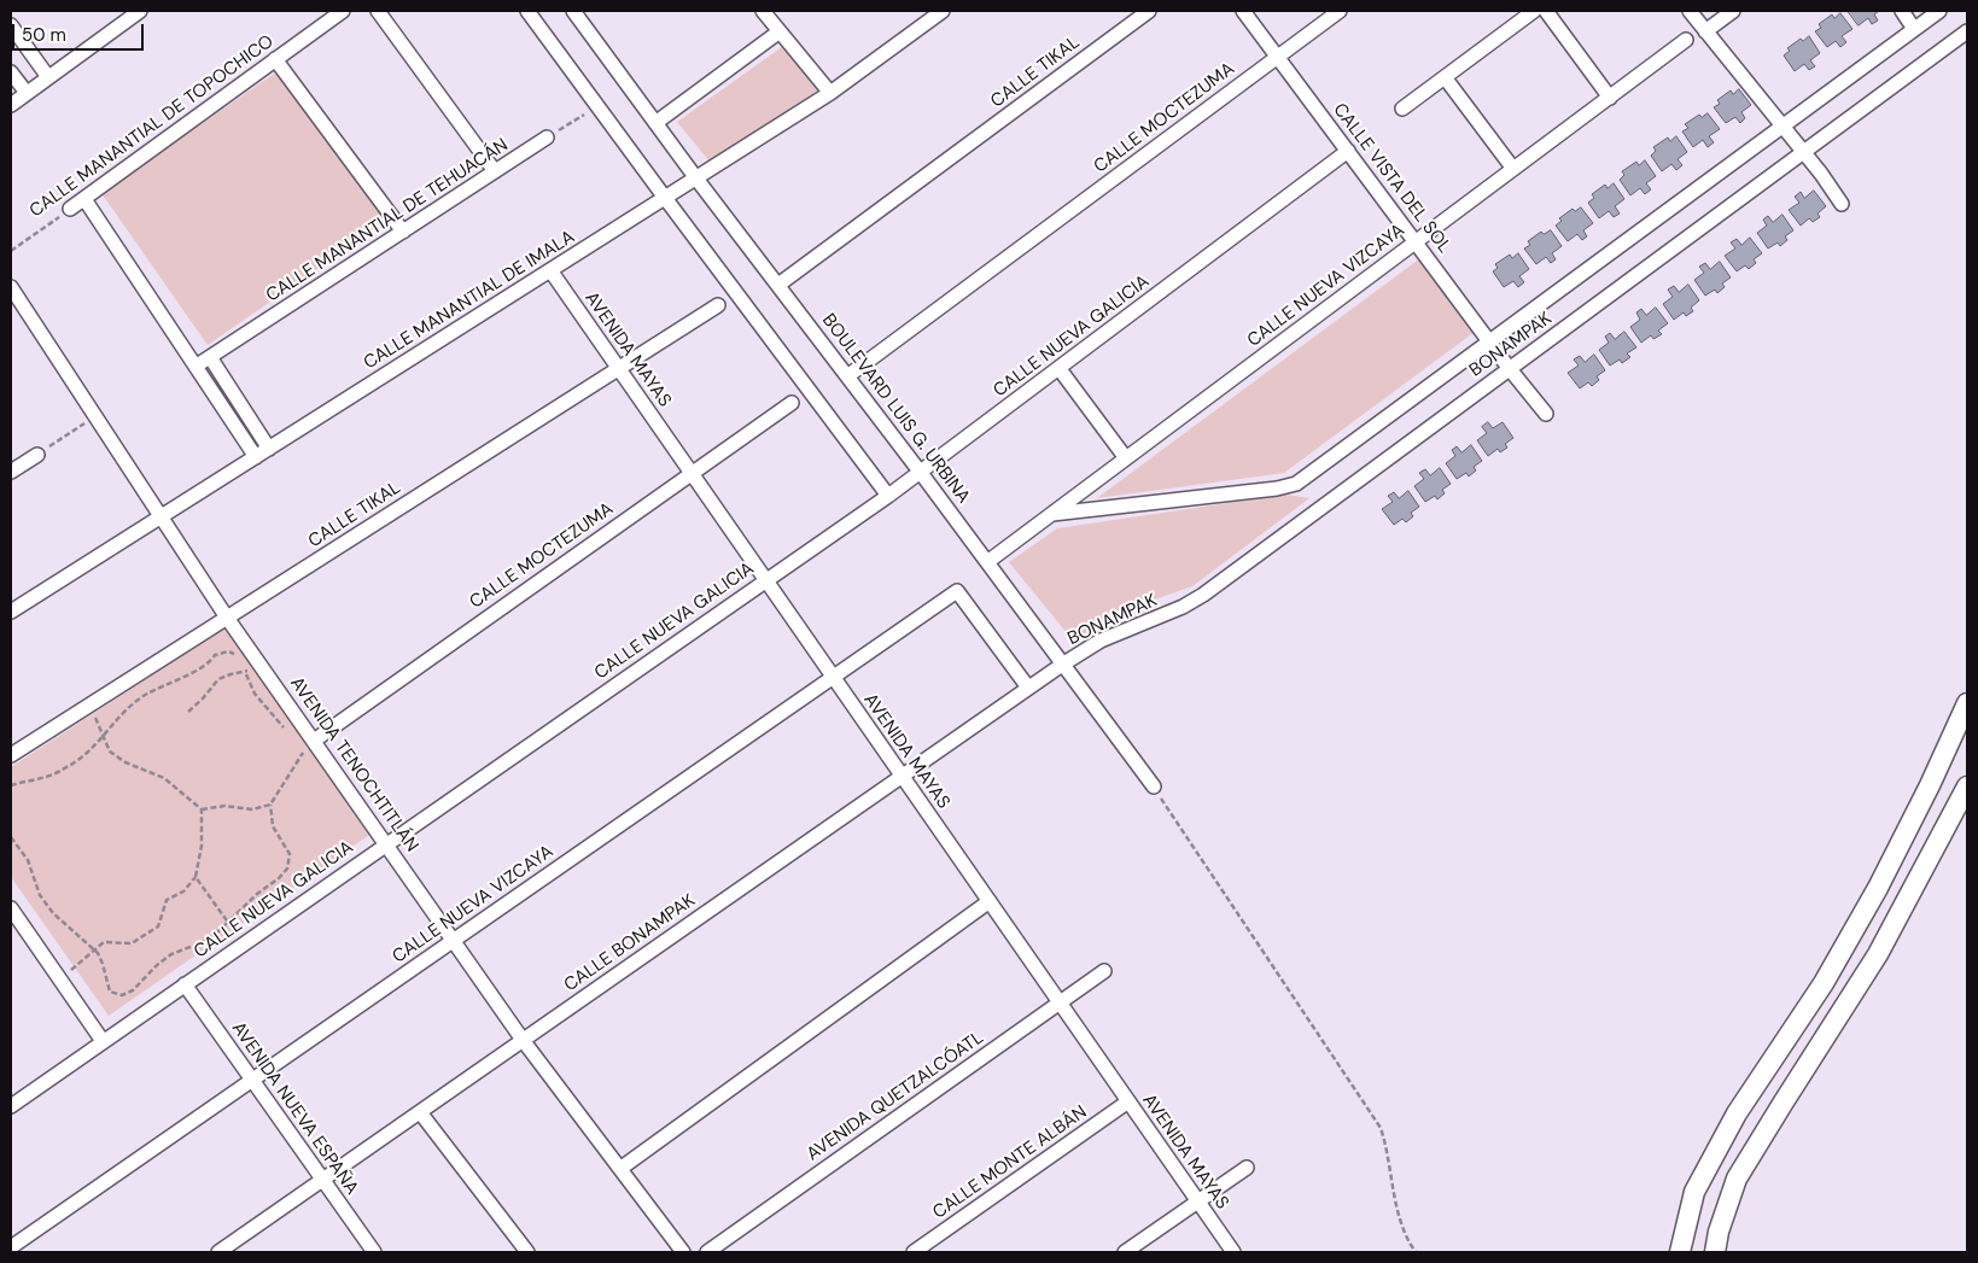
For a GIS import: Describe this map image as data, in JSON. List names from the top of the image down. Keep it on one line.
{"streets":{"street":["CALLE TIKAL","CALLE MOCTEZUMA","CALLE MANANTIAL DE TOPOCHICO","CALLE VISTA DEL SOL","CALLE MANANTIAL DE TEHUACÁN","CALLE NUEVA VIZCAYA","CALLE MANANTIAL DE IMALA","CALLE NUEVA GALICIA","BONAMPAK","AVENIDA MAYAS","BOULEVARD LUIS G. URBINA","AVENIDA TENOCHTITLÁN","CALLE BONAMPAK","AVENIDA QUETZALCÓATL","AVENIDA NUEVA ESPAÑA","CALLE MONTE ALBÁN"]},"crossings":[["CALLE TIKAL","AVENIDA MAYAS"],["CALLE TIKAL","BOULEVARD LUIS G. URBINA"],["CALLE TIKAL","AVENIDA TENOCHTITLÁN"],["CALLE MOCTEZUMA","CALLE VISTA DEL SOL"],["CALLE MOCTEZUMA","AVENIDA MAYAS"],["CALLE MOCTEZUMA","BOULEVARD LUIS G. URBINA"],["CALLE MOCTEZUMA","AVENIDA TENOCHTITLÁN"],["CALLE VISTA DEL SOL","CALLE NUEVA VIZCAYA"],["CALLE VISTA DEL SOL","CALLE NUEVA GALICIA"],["CALLE VISTA DEL SOL","BONAMPAK"],["CALLE NUEVA VIZCAYA","BONAMPAK"],["CALLE NUEVA VIZCAYA","AVENIDA MAYAS"],["CALLE NUEVA VIZCAYA","BOULEVARD LUIS G. URBINA"],["CALLE NUEVA VIZCAYA","AVENIDA TENOCHTITLÁN"],["CALLE NUEVA VIZCAYA","CALLE BONAMPAK"],["CALLE NUEVA VIZCAYA","AVENIDA NUEVA ESPAÑA"],["CALLE MANANTIAL DE IMALA","AVENIDA MAYAS"],["CALLE MANANTIAL DE IMALA","BOULEVARD LUIS G. URBINA"],["CALLE MANANTIAL DE IMALA","AVENIDA TENOCHTITLÁN"],["CALLE NUEVA GALICIA","AVENIDA MAYAS"],["CALLE NUEVA GALICIA","BOULEVARD LUIS G. URBINA"],["CALLE NUEVA GALICIA","AVENIDA TENOCHTITLÁN"],["CALLE NUEVA GALICIA","AVENIDA NUEVA ESPAÑA"],["BONAMPAK","BOULEVARD LUIS G. URBINA"],["BONAMPAK","CALLE BONAMPAK"],["AVENIDA MAYAS","CALLE BONAMPAK"],["AVENIDA MAYAS","AVENIDA QUETZALCÓATL"],["AVENIDA MAYAS","CALLE MONTE ALBÁN"],["BOULEVARD LUIS G. URBINA","CALLE BONAMPAK"],["AVENIDA TENOCHTITLÁN","CALLE BONAMPAK"],["CALLE BONAMPAK","AVENIDA NUEVA ESPAÑA"]],"scale_bar":"50 m"}
